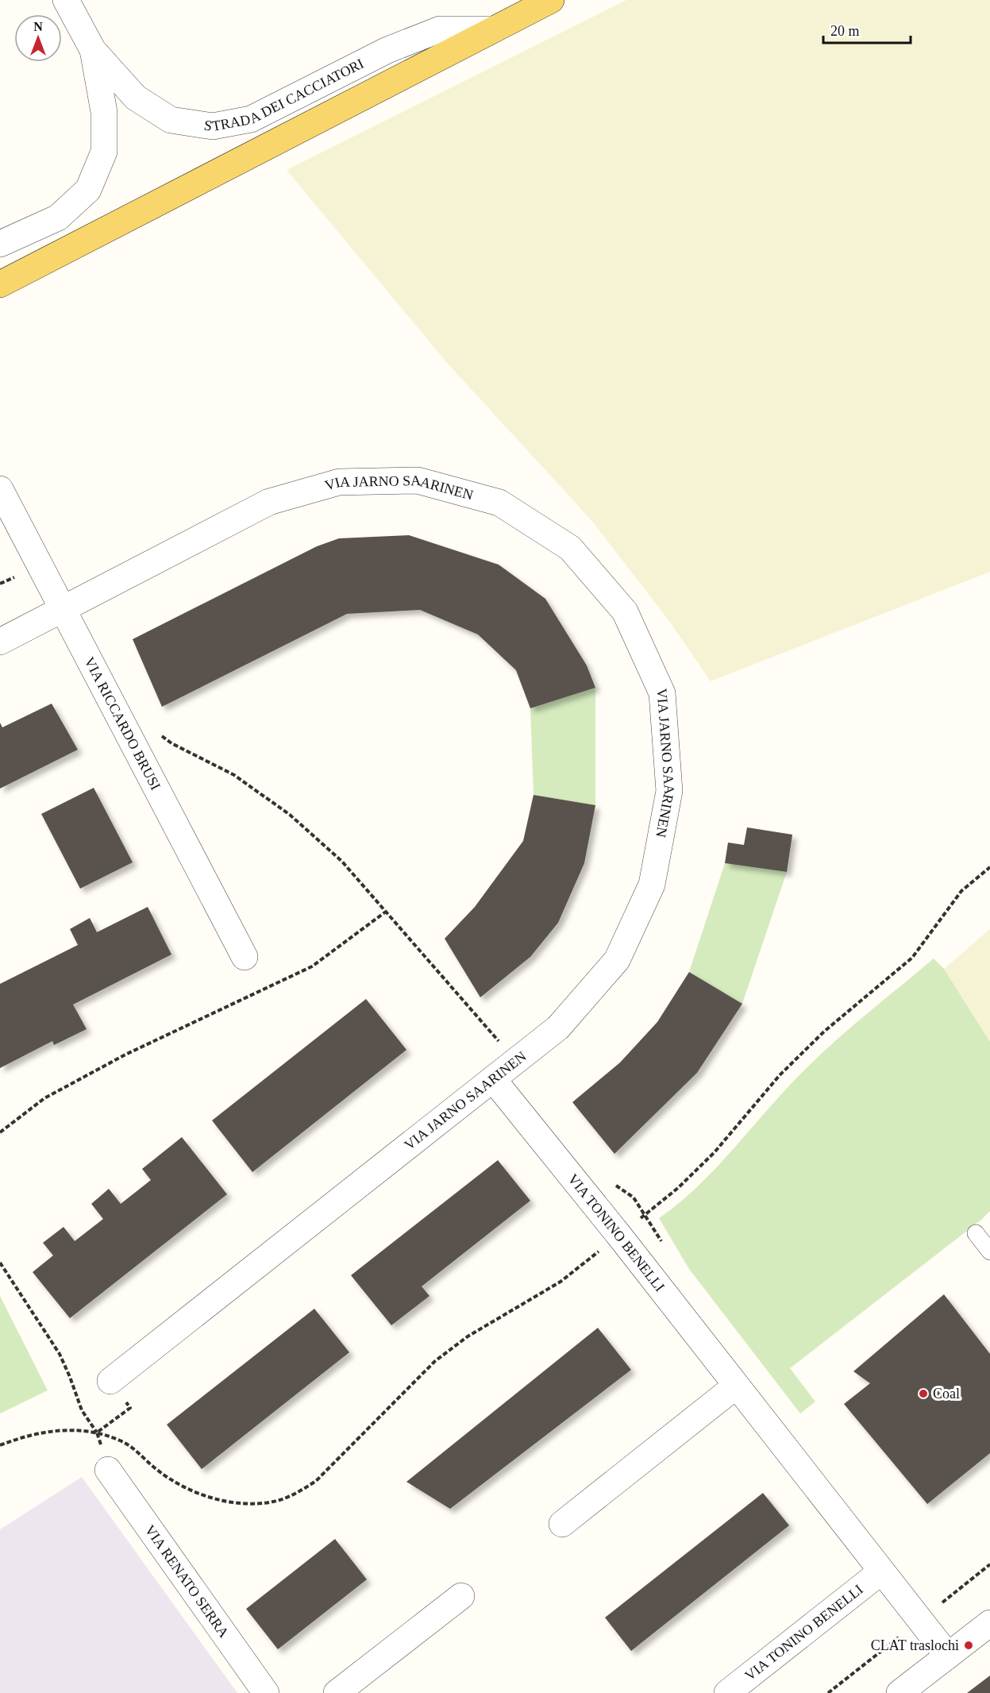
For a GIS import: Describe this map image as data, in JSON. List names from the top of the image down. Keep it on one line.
{"streets":{"street":["STRADA DEI CACCIATORI","VIA JARNO SAARINEN","VIA RICCARDO BRUSI","VIA TONINO BENELLI","VIA RENATO SERRA"]},"crossings":[["VIA JARNO SAARINEN","VIA RICCARDO BRUSI"],["VIA JARNO SAARINEN","VIA TONINO BENELLI"]],"places":["Coal","CLAT traslochi"],"scale_bar":"20 m","north":"top"}
